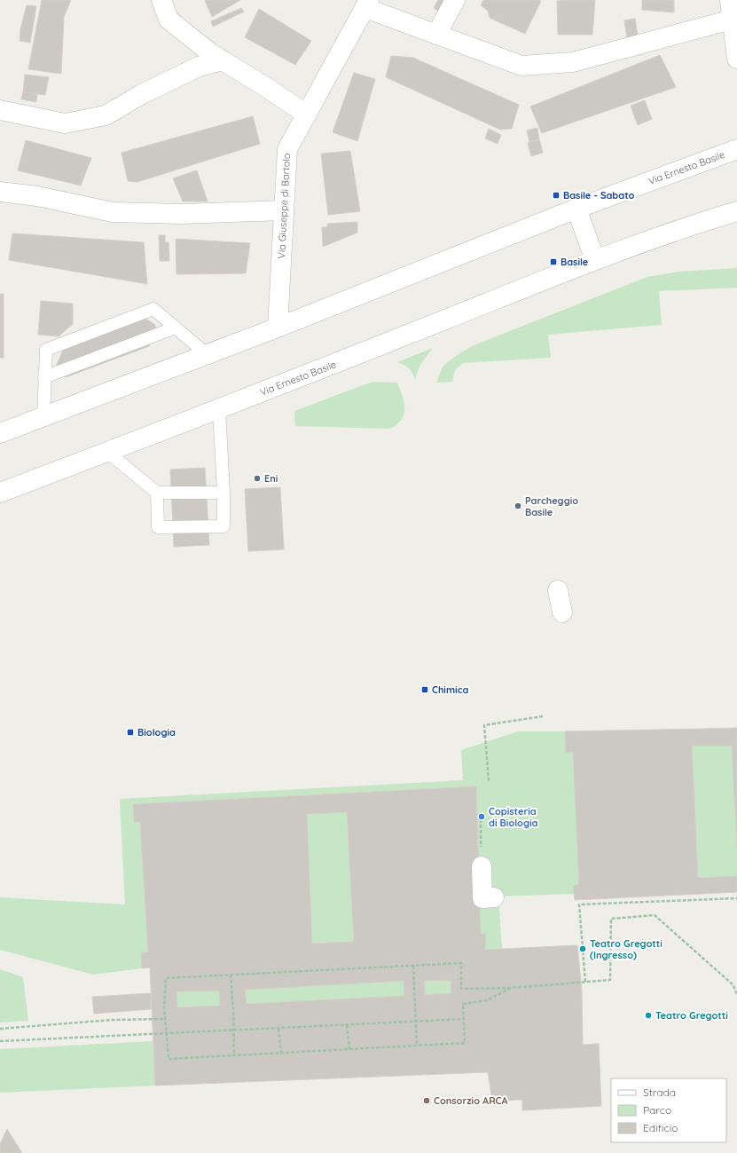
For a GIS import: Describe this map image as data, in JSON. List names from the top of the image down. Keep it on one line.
{"streets":{"street":["Via Ernesto Basile","Via Giuseppe di Bartolo"]},"crossings":[["Via Ernesto Basile","Via Giuseppe di Bartolo"]],"places":{"transit":["Basile - Sabato","Basile","Chimica","Biologia"],"other":["Eni","Parcheggio Basile","Copisteria di Biologia","Teatro Gregotti (Ingresso)","Teatro Gregotti","Consorzio ARCA"]},"legend":["Strada","Parco","Edificio"]}
